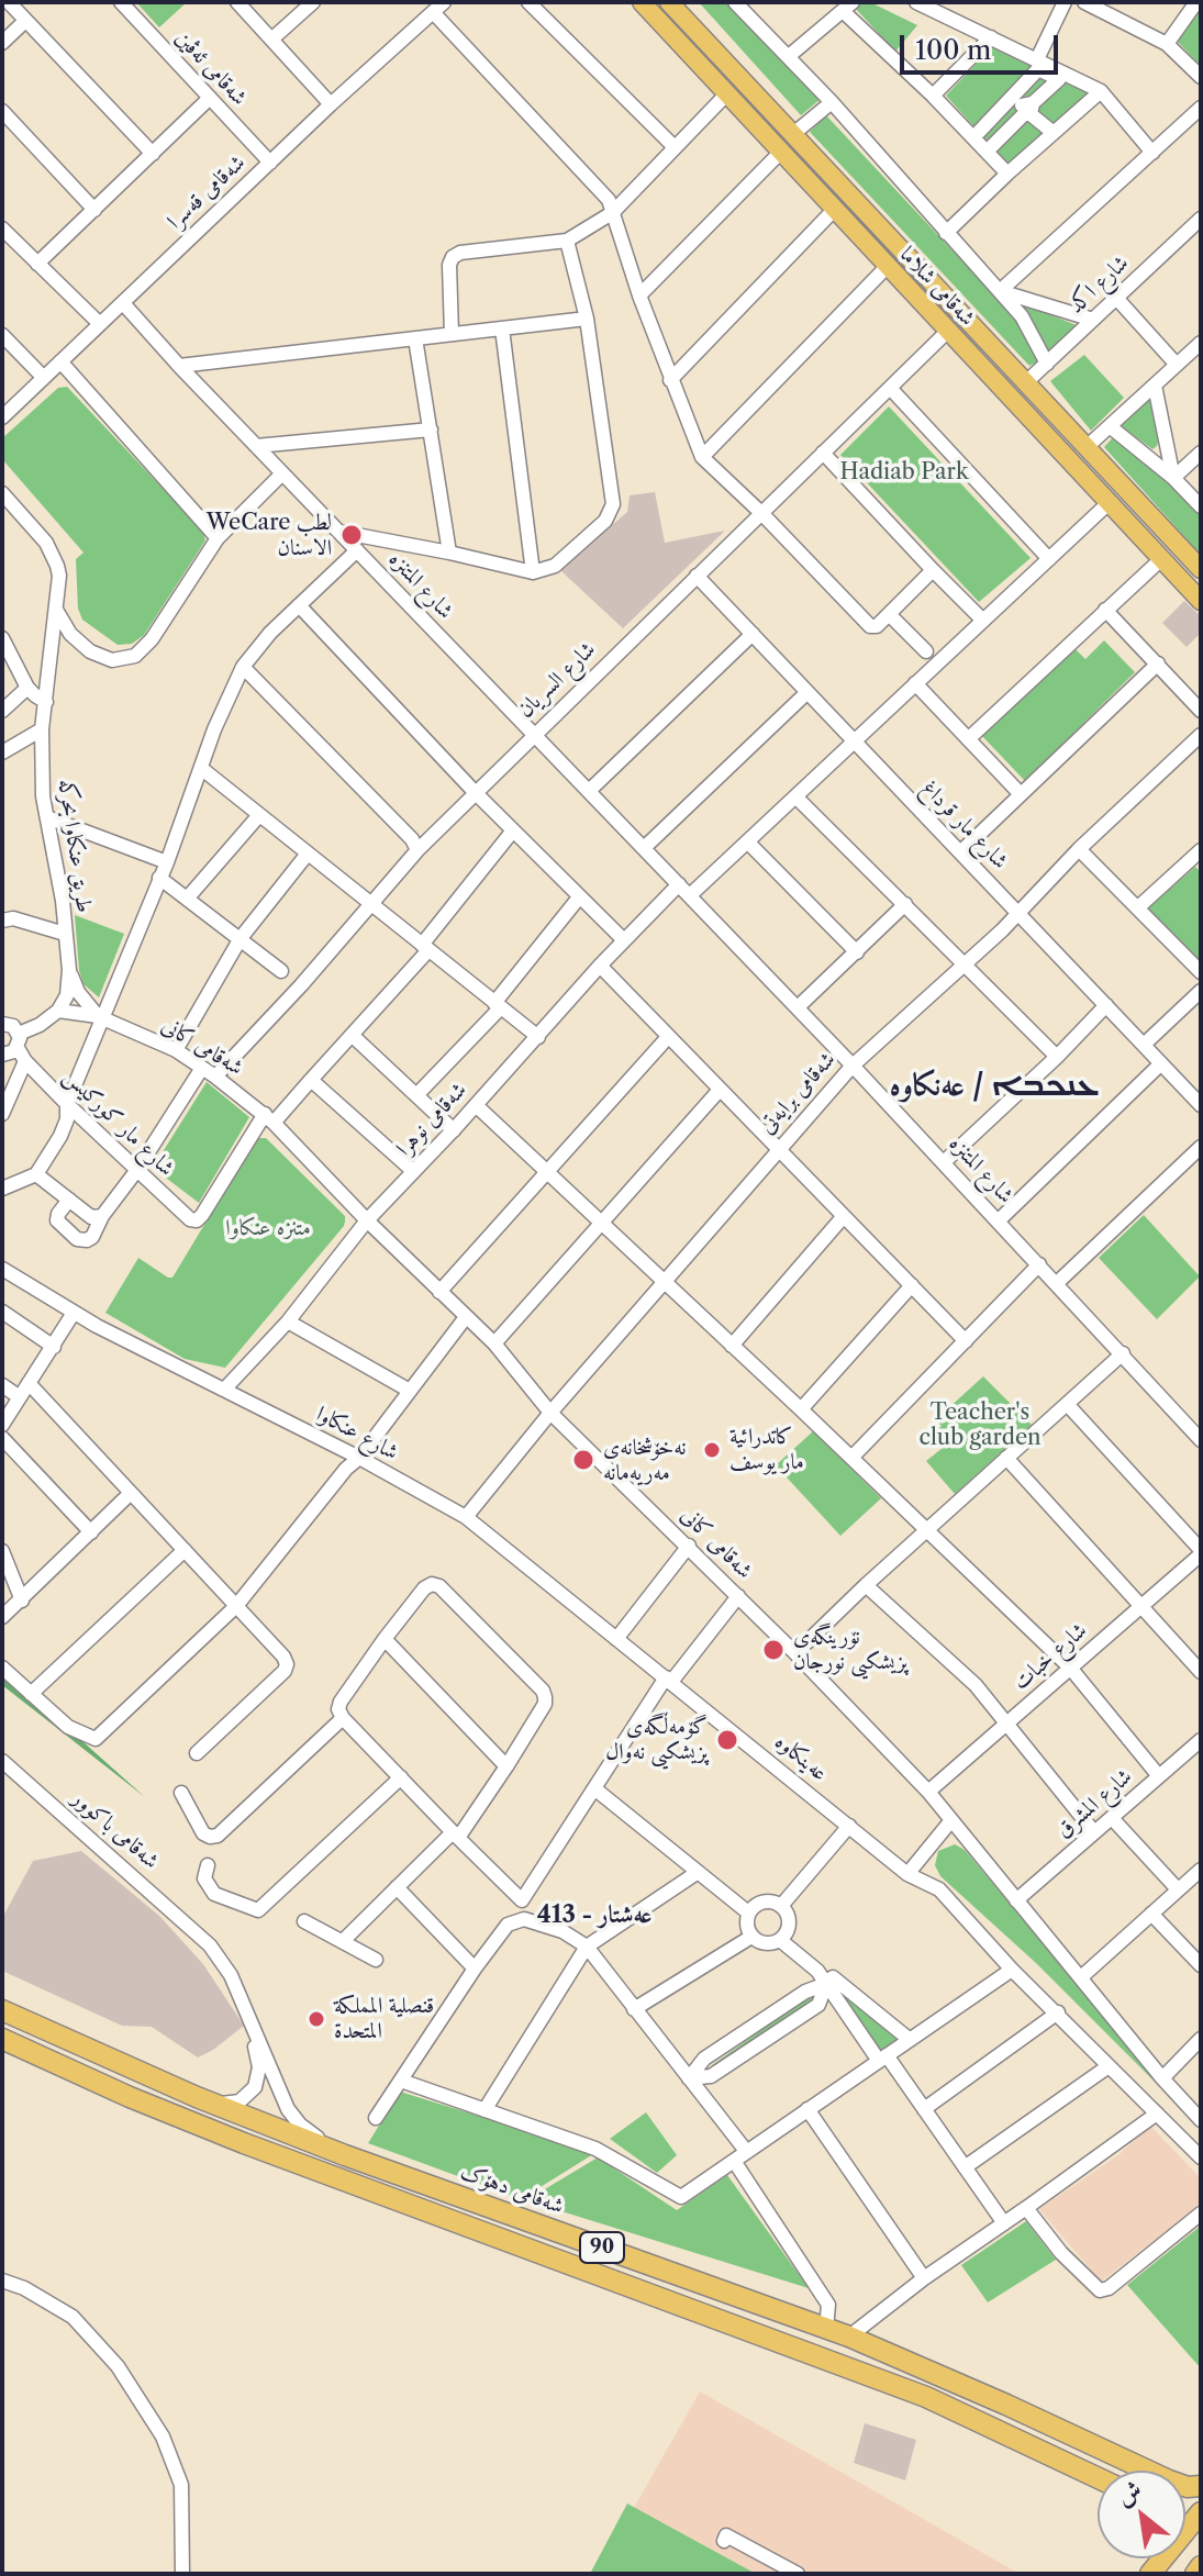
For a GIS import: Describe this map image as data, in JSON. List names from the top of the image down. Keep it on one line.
{"streets":{"highway":["شەقامی دهۆک","90"],"main road":["شەقامی شلاما"],"street":["شەقامی ئەڤین","شەقامی قەسرا","شارع اكد","شارع المتنزه","شارع السريان","شارع مار قرداغ","طريق عنكاوا بحركه","شەقامی کانی","شەقامی برایەتی","شەقامی نوهرا","شارع مار كوركيس","شارع عنكاوا","شارع خبات","عەینکاوە","شارع المشرق","شەقامی باکوور"]},"crossings":[["شەقامی ئەڤین","شەقامی قەسرا"],["شەقامی قەسرا","شارع المتنزه"],["شارع اكد","شەقامی شلاما"],["شەقامی شلاما","شارع السريان"],["شارع المتنزه","شارع السريان"],["شارع المتنزه","شەقامی برایەتی"],["شارع المتنزه","شەقامی نوهرا"],["شارع السريان","شارع مار قرداغ"],["شارع السريان","شەقامی کانی"],["شارع السريان","شارع مار كوركيس"],["شارع مار قرداغ","شەقامی برایەتی"],["طريق عنكاوا بحركه","شەقامی کانی"],["شەقامی کانی","شەقامی برایەتی"],["شەقامی کانی","شەقامی نوهرا"],["شەقامی کانی","شارع مار كوركيس"],["شەقامی کانی","شارع خبات"],["شەقامی کانی","شارع المشرق"],["شەقامی برایەتی","شارع عنكاوا"],["شەقامی نوهرا","شارع عنكاوا"],["شارع عنكاوا","عەینکاوە"]],"districts":["ܥܢܟܒܐ / عەنکاوە","عه‌شتار - 413"],"parks":["Hadiab Park","متنزه عنكاوا","Teacher's club garden"],"places":["WeCare لطب الاسنان","كاتدرائية مار يوسف","نەخۆشخانەی مەریەمانە","نۆرینگەی پزیشکیی نورجان","گۆمەڵگەی پزیشکیی نەوال","قنصلية المملكة المتحدة"],"scale_bar":"100 m","north":"top left"}
